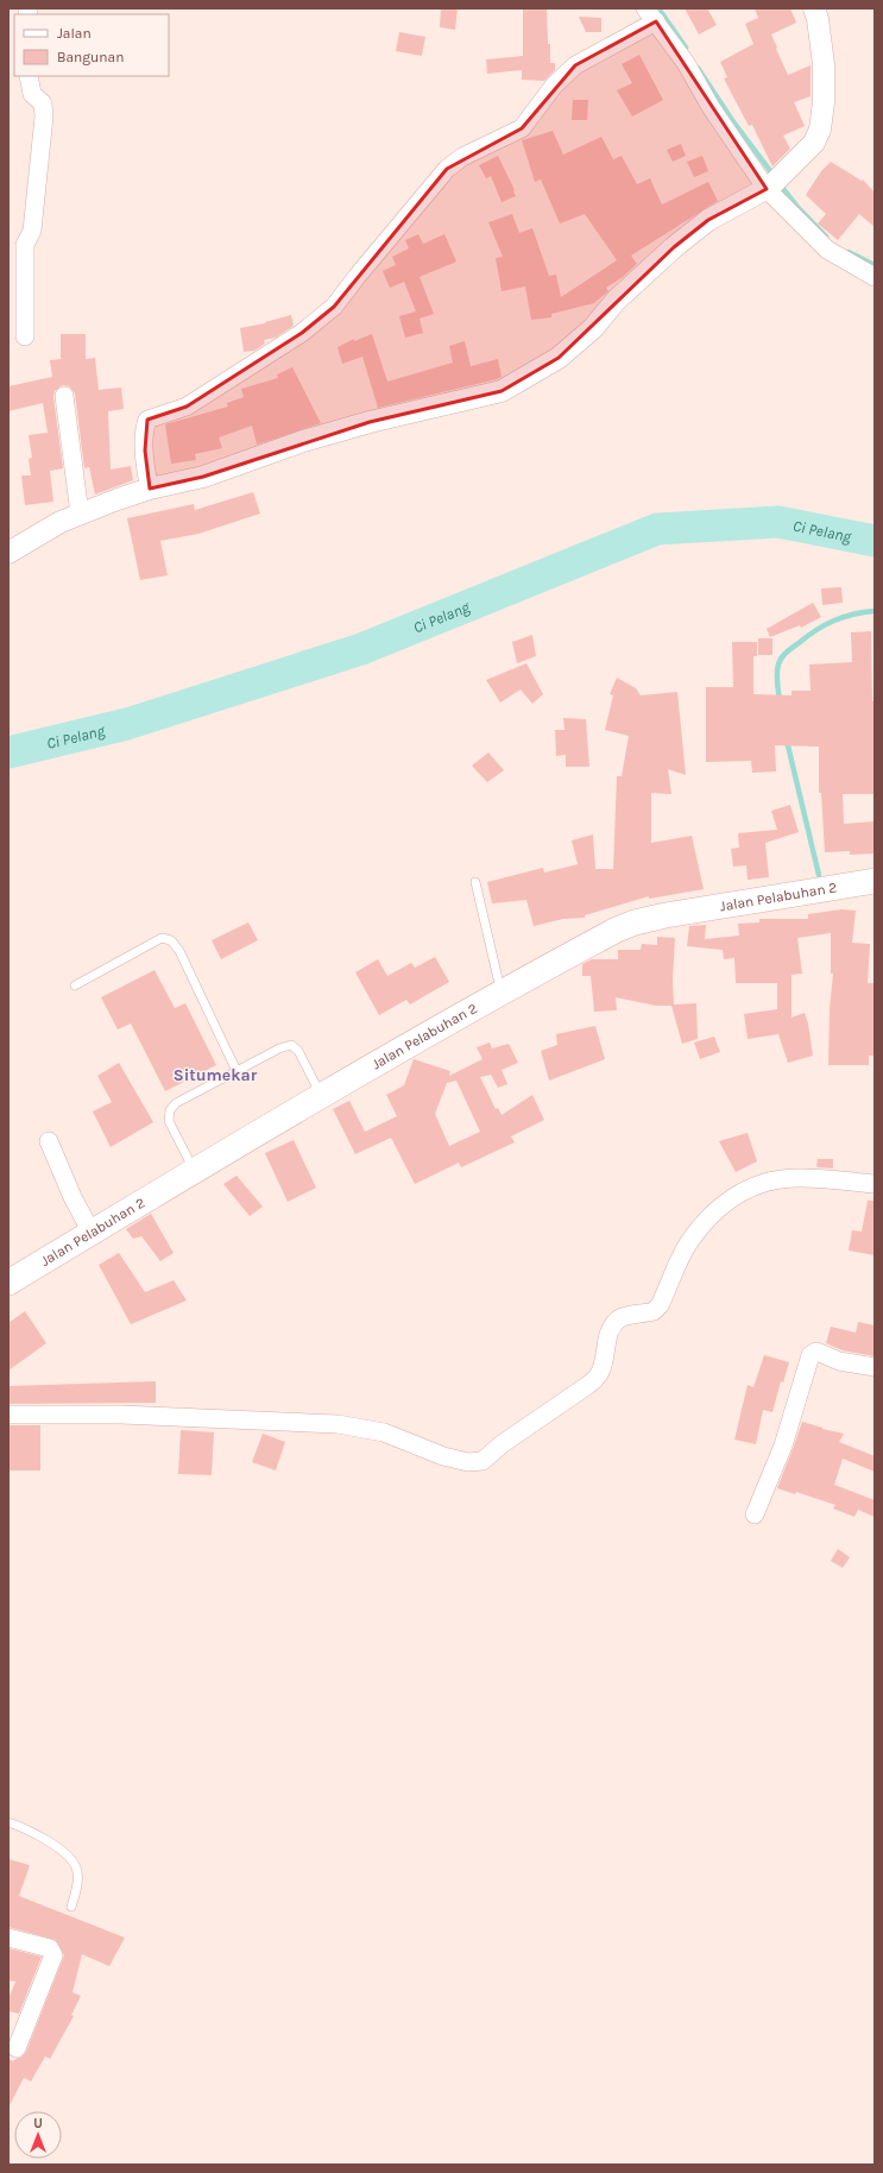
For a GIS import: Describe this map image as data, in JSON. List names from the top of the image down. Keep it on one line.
{"streets":{"main road":["Jalan Pelabuhan 2"]},"districts":["Situmekar"],"water":["Ci Pelang"],"legend":["Jalan","Bangunan"],"north":"top"}
